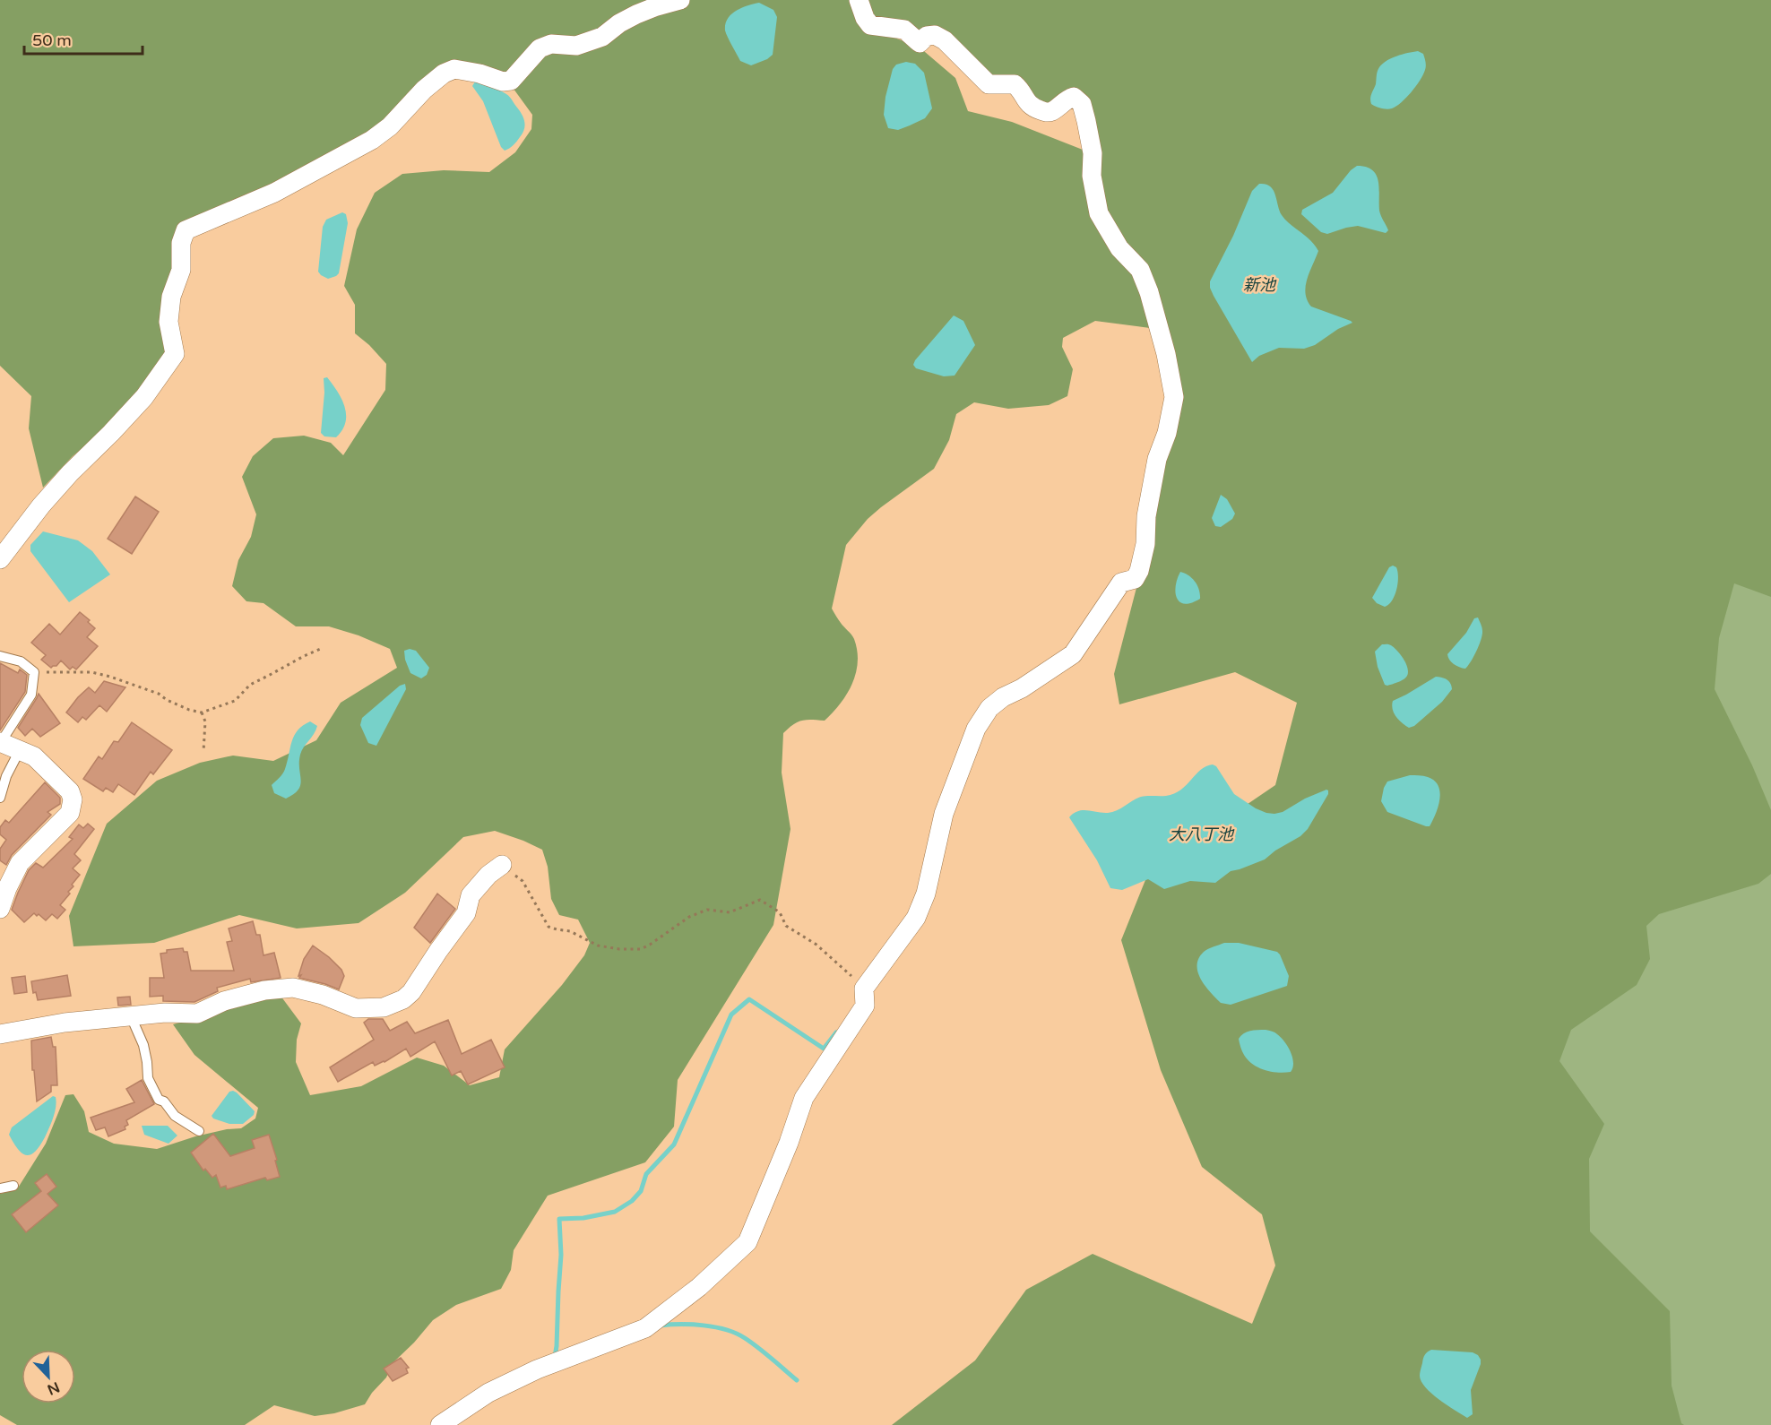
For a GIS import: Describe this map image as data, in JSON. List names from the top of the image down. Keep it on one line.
{"water":["新池","大八丁池"],"scale_bar":"50 m","north":"bottom right"}
